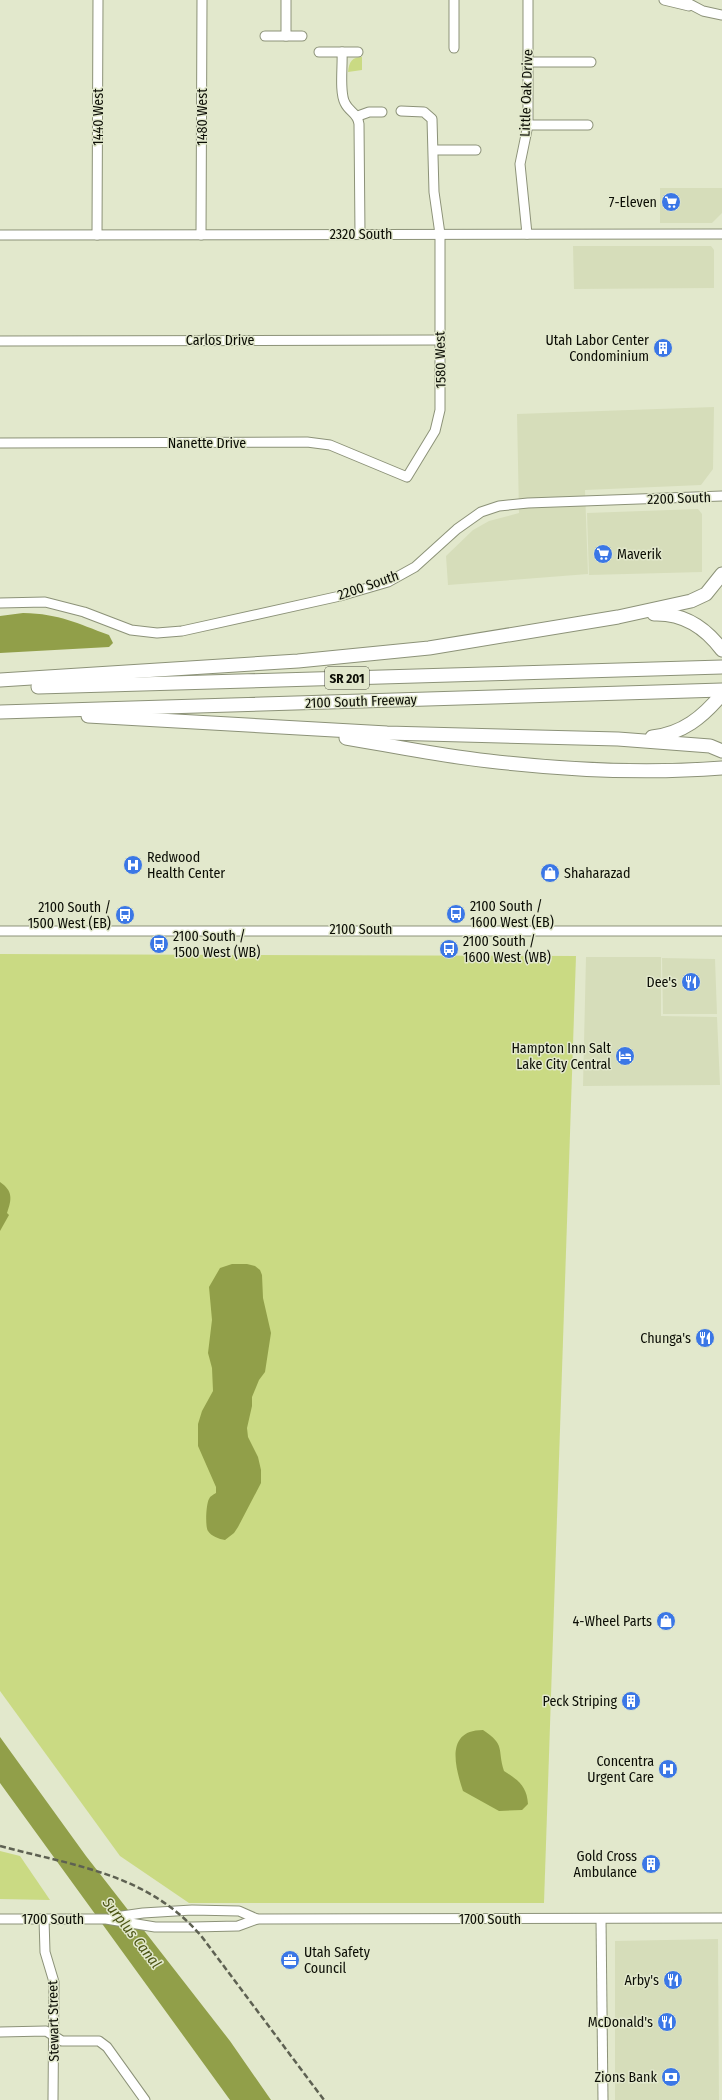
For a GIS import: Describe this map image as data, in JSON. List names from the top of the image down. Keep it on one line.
{"streets":{"highway":["SR 201","2100 South Freeway"],"street":["Little Oak Drive","1440 West","1480 West","2320 South","Carlos Drive","1580 West","Nanette Drive","2200 South","2100 South","1700 South","Stewart Street"]},"crossings":[["Little Oak Drive","2320 South"],["1440 West","2320 South"],["1480 West","2320 South"],["2320 South","1580 West"],["Carlos Drive","1580 West"],["1580 West","Nanette Drive"],["1700 South","Stewart Street"]],"water":["Surplus Canal"],"places":{"supermarket":["7-Eleven","Maverik"],"building":["Utah Labor Center Condominium","Peck Striping","Gold Cross Ambulance"],"hospital":["Redwood Health Center","Concentra Urgent Care"],"shop":["Shaharazad","4-Wheel Parts"],"bus stop":["2100 South / 1600 West (EB)","2100 South / 1500 West (EB)","2100 South / 1500 West (WB)","2100 South / 1600 West (WB)"],"restaurant":["Dee's","Chunga's","Arby's","McDonald's"],"hotel":["Hampton Inn Salt Lake City Central"],"office":["Utah Safety Council"],"bank":["Zions Bank"]}}
